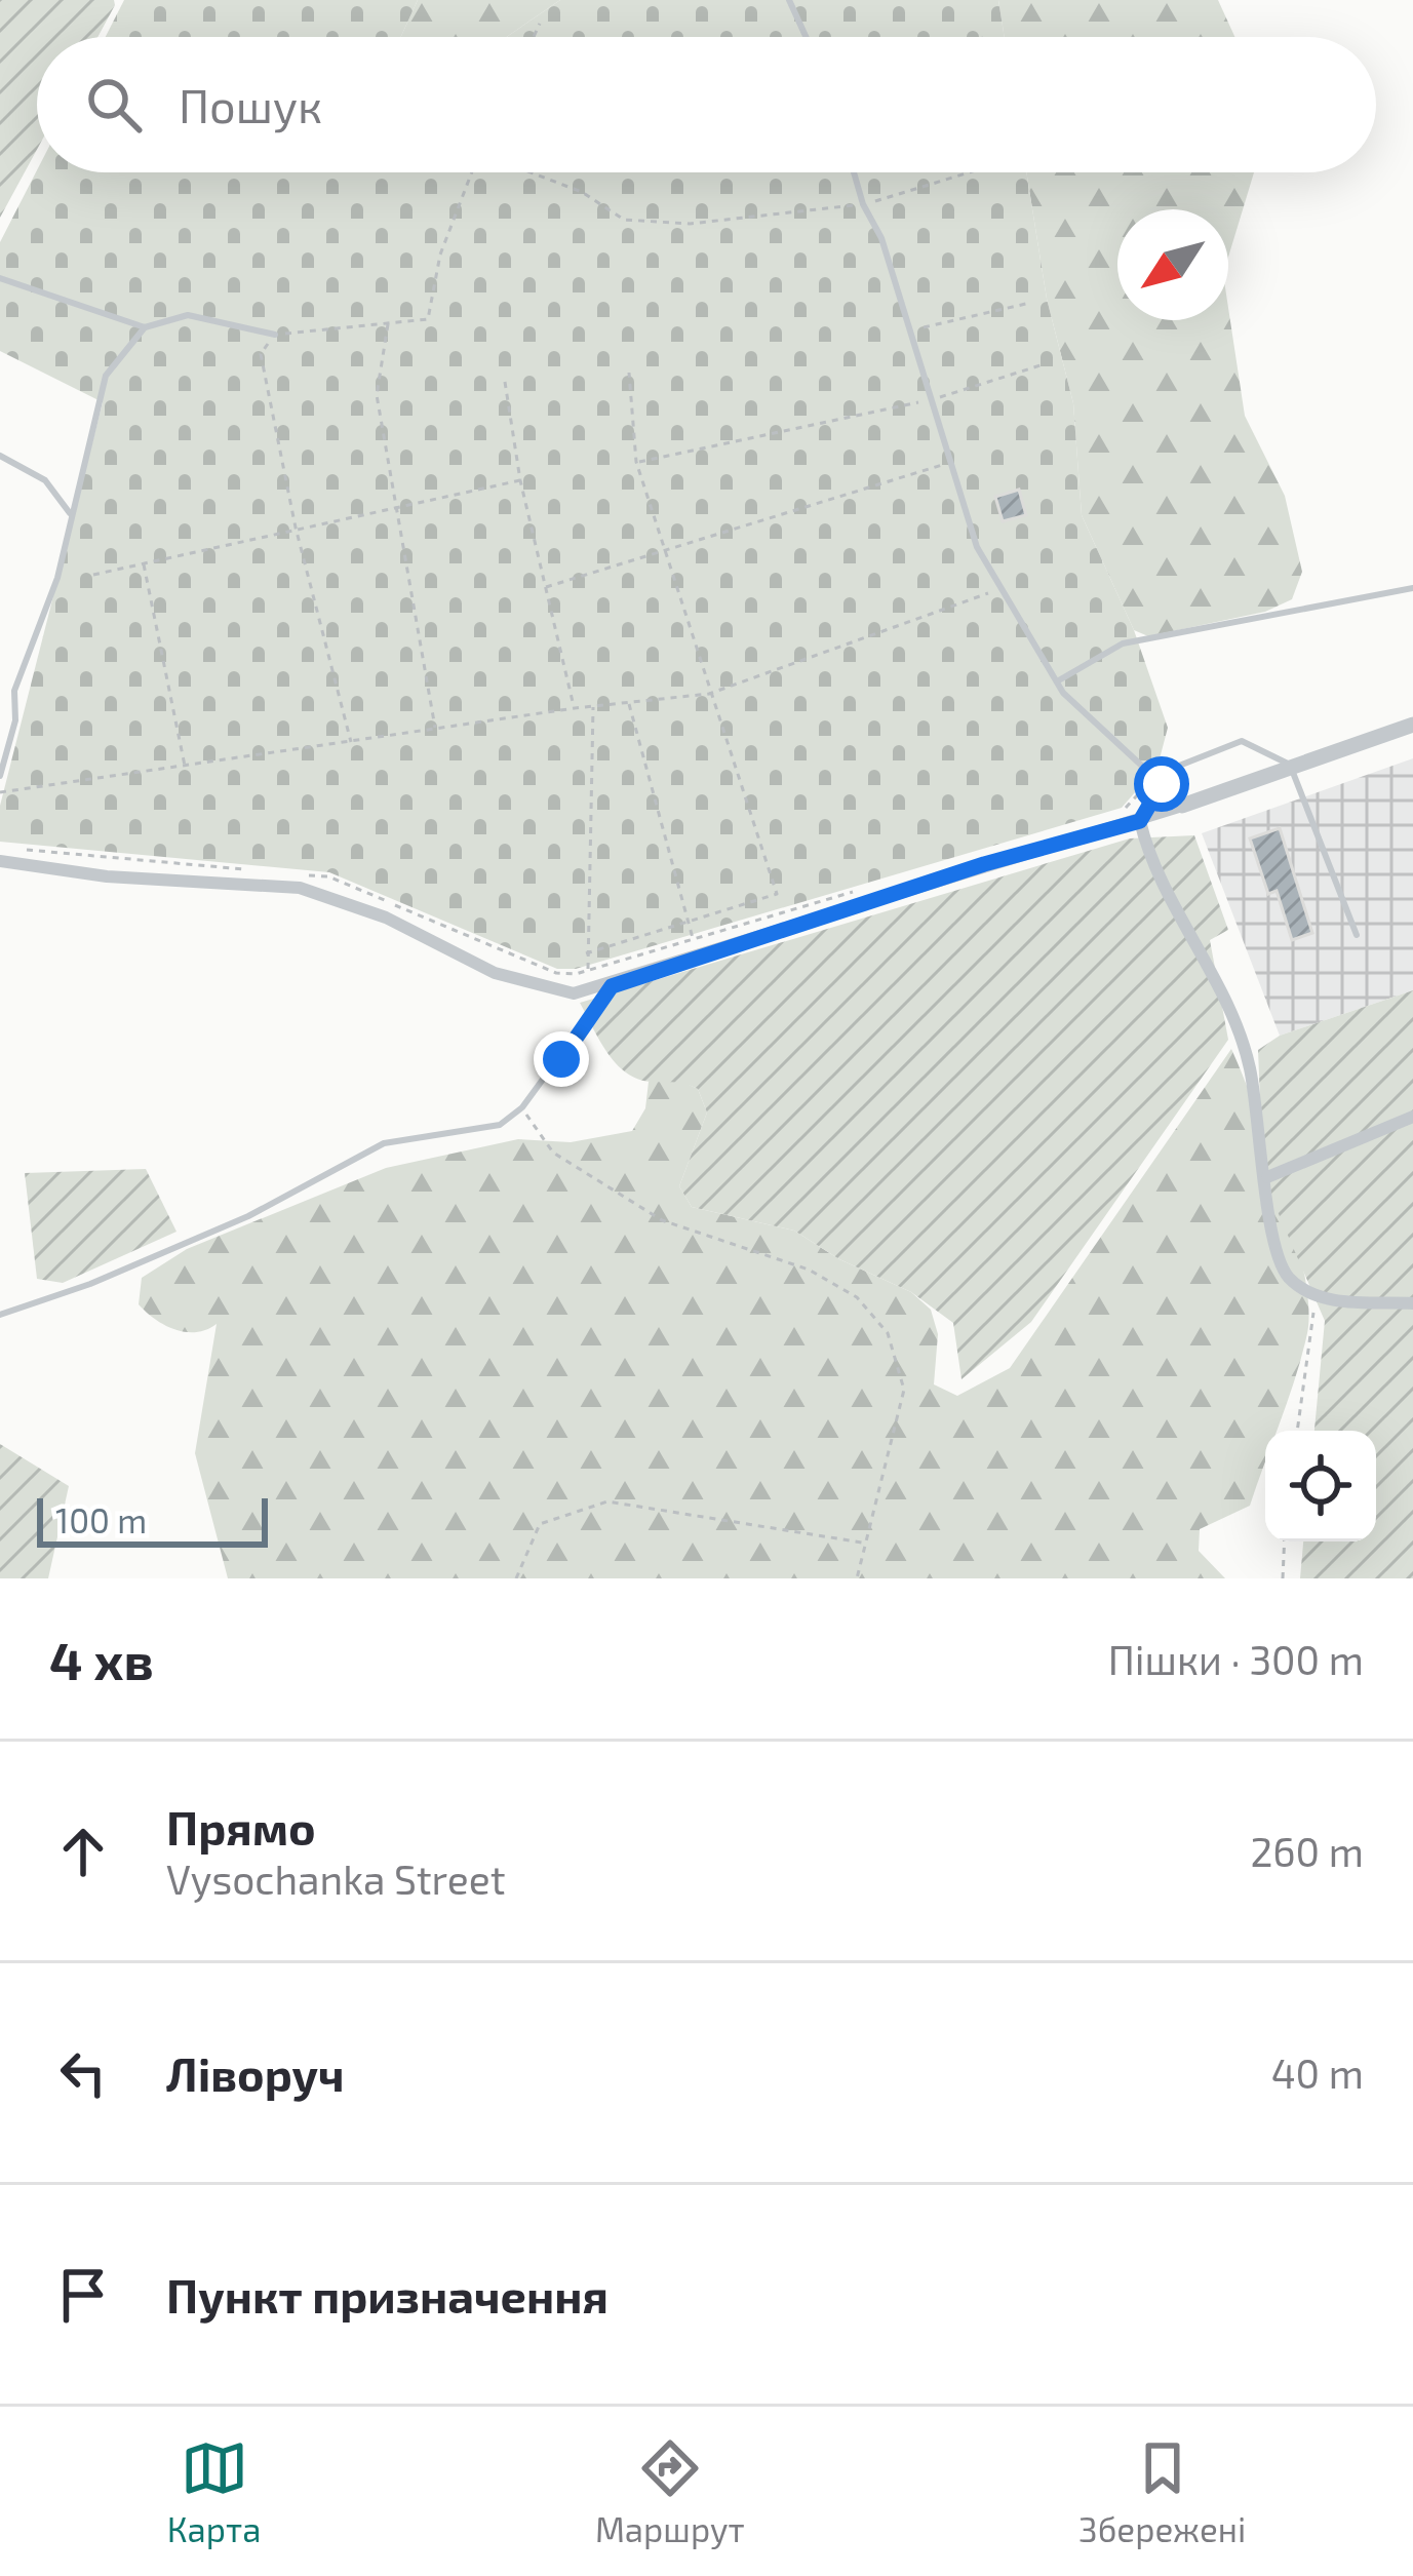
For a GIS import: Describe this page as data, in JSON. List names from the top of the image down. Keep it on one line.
{"scale_bar":"100 m","north":"bottom left","page":{"search":"Пошук","scale":"100 m","heading":["4 хв","Пішки · 300 m"],"list":[["Прямо","Vysochanka Street","260 m"],["Ліворуч","40 m"],"Пункт призначення"],"nav":["Карта","Маршрут","Збережені"]}}
